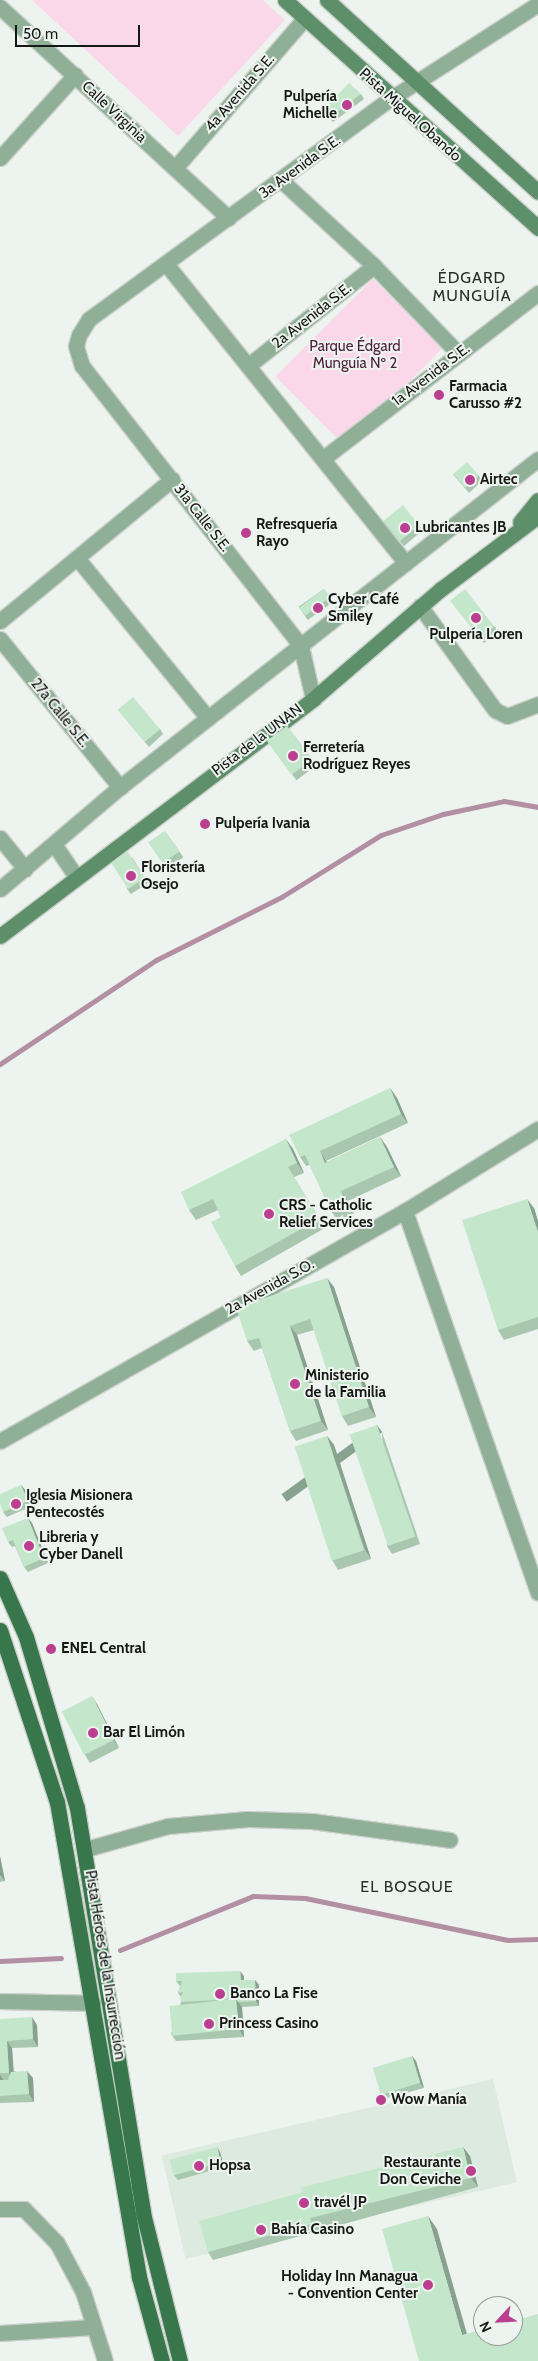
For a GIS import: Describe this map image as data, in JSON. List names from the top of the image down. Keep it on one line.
{"streets":{"main road":["Pista Miguel Obando","Pista de la UNAN","Pista Héroes de la Insurrección"],"street":["4a Avenida S.E.","Calle Virginia","3a Avenida S.E.","2a Avenida S.E.","1a Avenida S.E.","31a Calle S.E.","27a Calle S.E.","2a Avenida S.O."]},"crossings":[["4a Avenida S.E.","Calle Virginia"],["4a Avenida S.E.","Pista Miguel Obando"],["Calle Virginia","3a Avenida S.E."],["Pista Miguel Obando","3a Avenida S.E."],["3a Avenida S.E.","31a Calle S.E."],["31a Calle S.E.","Pista de la UNAN"]],"districts":["ÉDGARD MUNGUÍA","EL BOSQUE"],"parks":["Parque Édgard Munguía Nº 2"],"places":["Pulpería Michelle","Farmacia Carusso #2","Airtec","Lubricantes JB","Refresquería Rayo","Cyber Café Smiley","Pulpería Loren","Ferretería Rodríguez Reyes","Pulpería Ivania","Floristería Osejo","CRS - Catholic Relief Services","Ministerio de la Familia","Iglesia Misionera Pentecostés","Libreria y Cyber Danell","ENEL Central","Bar El Limón","Banco La Fise","Princess Casino","Wow Manía","Hopsa","Restaurante Don Ceviche","travél JP","Bahía Casino","Holiday Inn Managua - Convention Center"],"scale_bar":"50 m","north":"bottom left"}
